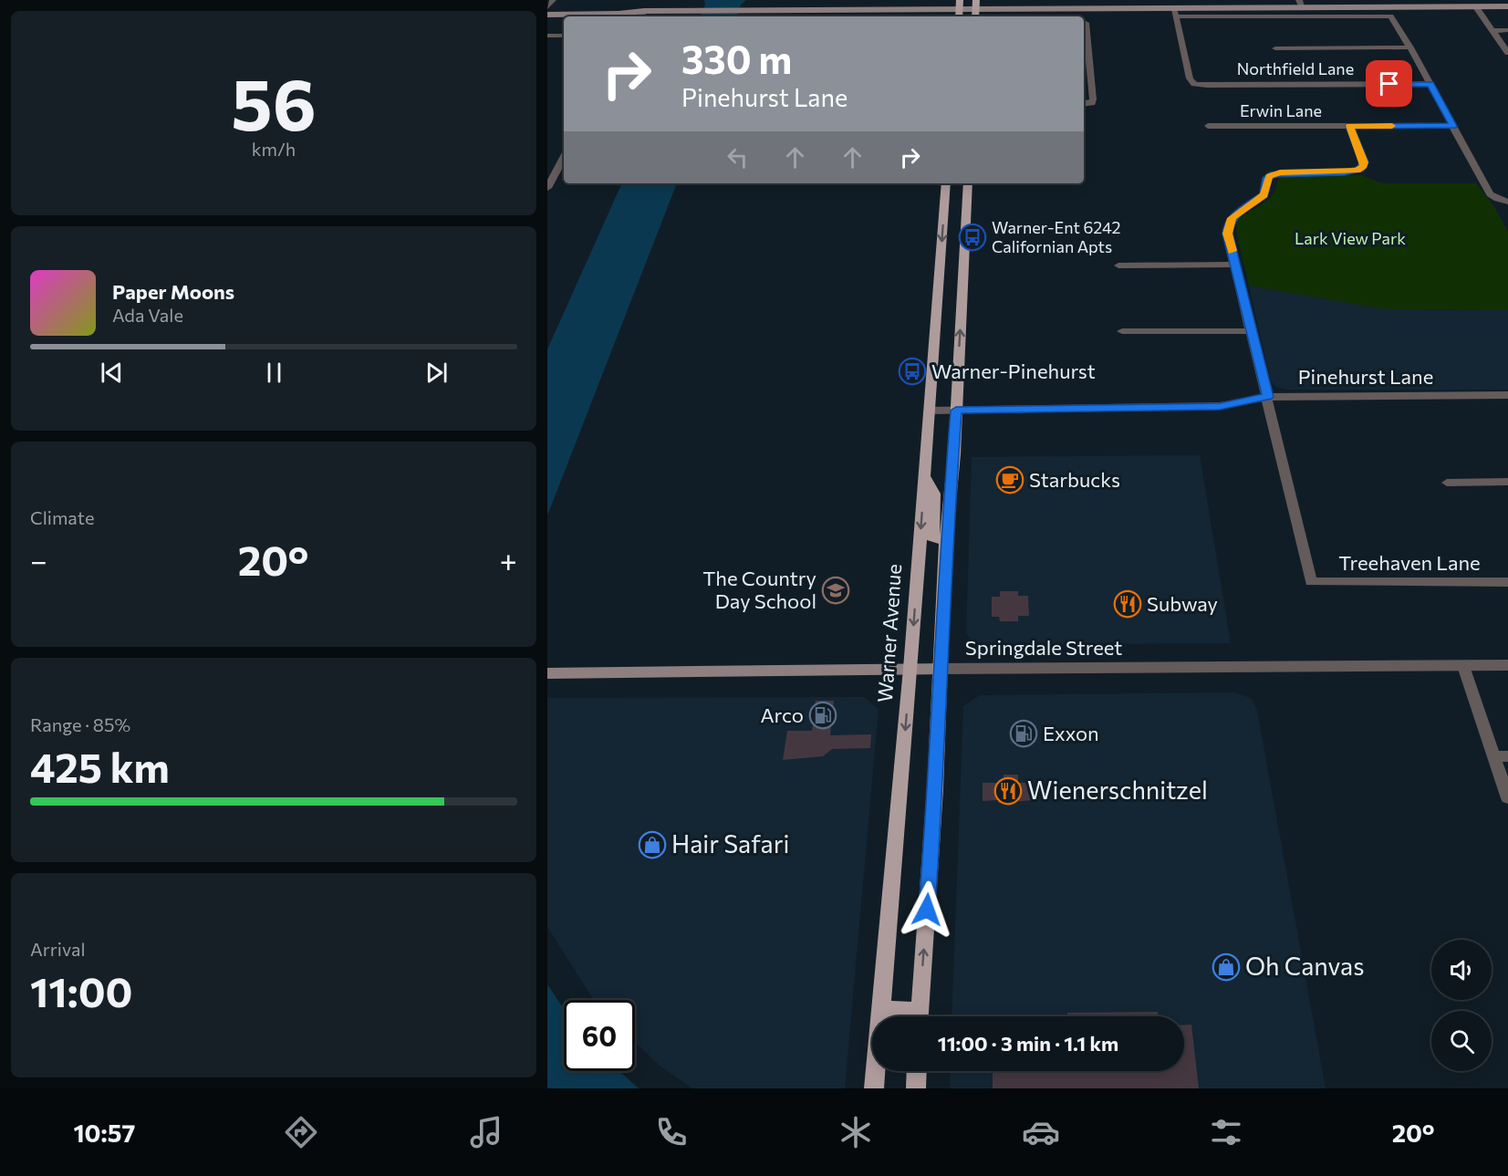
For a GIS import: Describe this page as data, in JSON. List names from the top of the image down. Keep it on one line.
{"streets":{"main road":["Warner Avenue","Springdale Street"],"street":["Northfield Lane","Erwin Lane","Pinehurst Lane","Treehaven Lane"]},"crossings":[["Pinehurst Lane","Treehaven Lane"],["Pinehurst Lane","Warner Avenue"],["Warner Avenue","Springdale Street"]],"parks":["Lark View Park"],"places":{"bus stop":["Warner-Ent 6242 Californian Apts","Warner-Pinehurst"],"cafe":["Starbucks"],"school or university":["The Country Day School"],"restaurant":["Subway","Wienerschnitzel"],"fuel station":["Arco","Exxon"],"shop":["Hair Safari","Oh Canvas"]},"page":{"tile":[["56","km/h"],"Climate",["Range · 85%","425 km"],["Arrival","11:00"]],"turn":["330 m","Pinehurst Lane"],"song":["Paper Moons","Ada Vale"],"heat":["−","20°","+"],"limit":"60","trip":"11:00 · 3 min · 1.1 km","tabs":["10:57","20°"]}}
